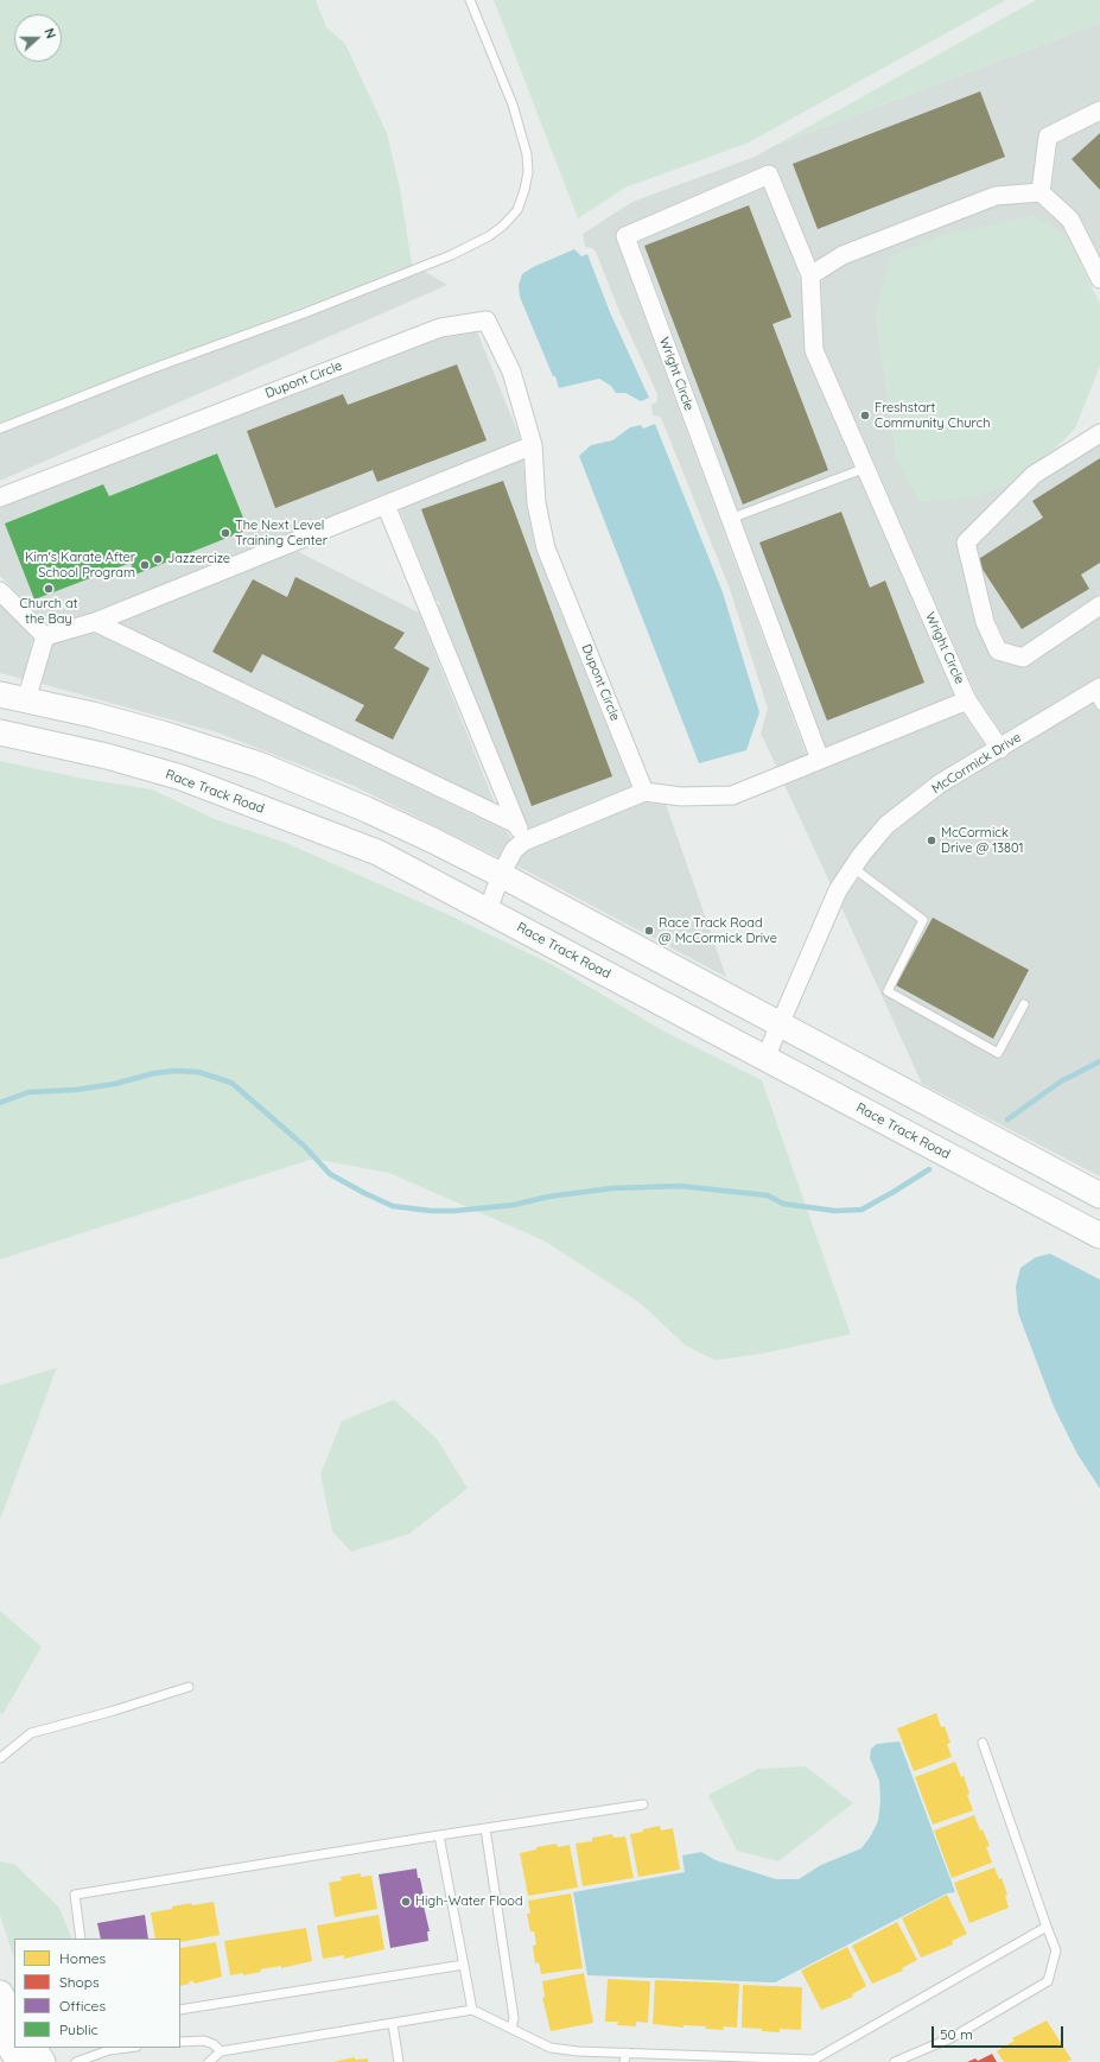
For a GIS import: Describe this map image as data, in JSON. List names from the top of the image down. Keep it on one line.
{"streets":{"main road":["Race Track Road"],"street":["Wright Circle","Dupont Circle","McCormick Drive"]},"crossings":[["Wright Circle","Dupont Circle"],["Wright Circle","McCormick Drive"],["McCormick Drive","Race Track Road"]],"places":["Freshstart Community Church","The Next Level Training Center","Jazzercize","Kim's Karate After School Program","Church at the Bay","McCormick Drive @ 13801","Race Track Road @ McCormick Drive","High-Water Flood"],"legend":["Homes","Shops","Offices","Public"],"scale_bar":"50 m","north":"right"}
